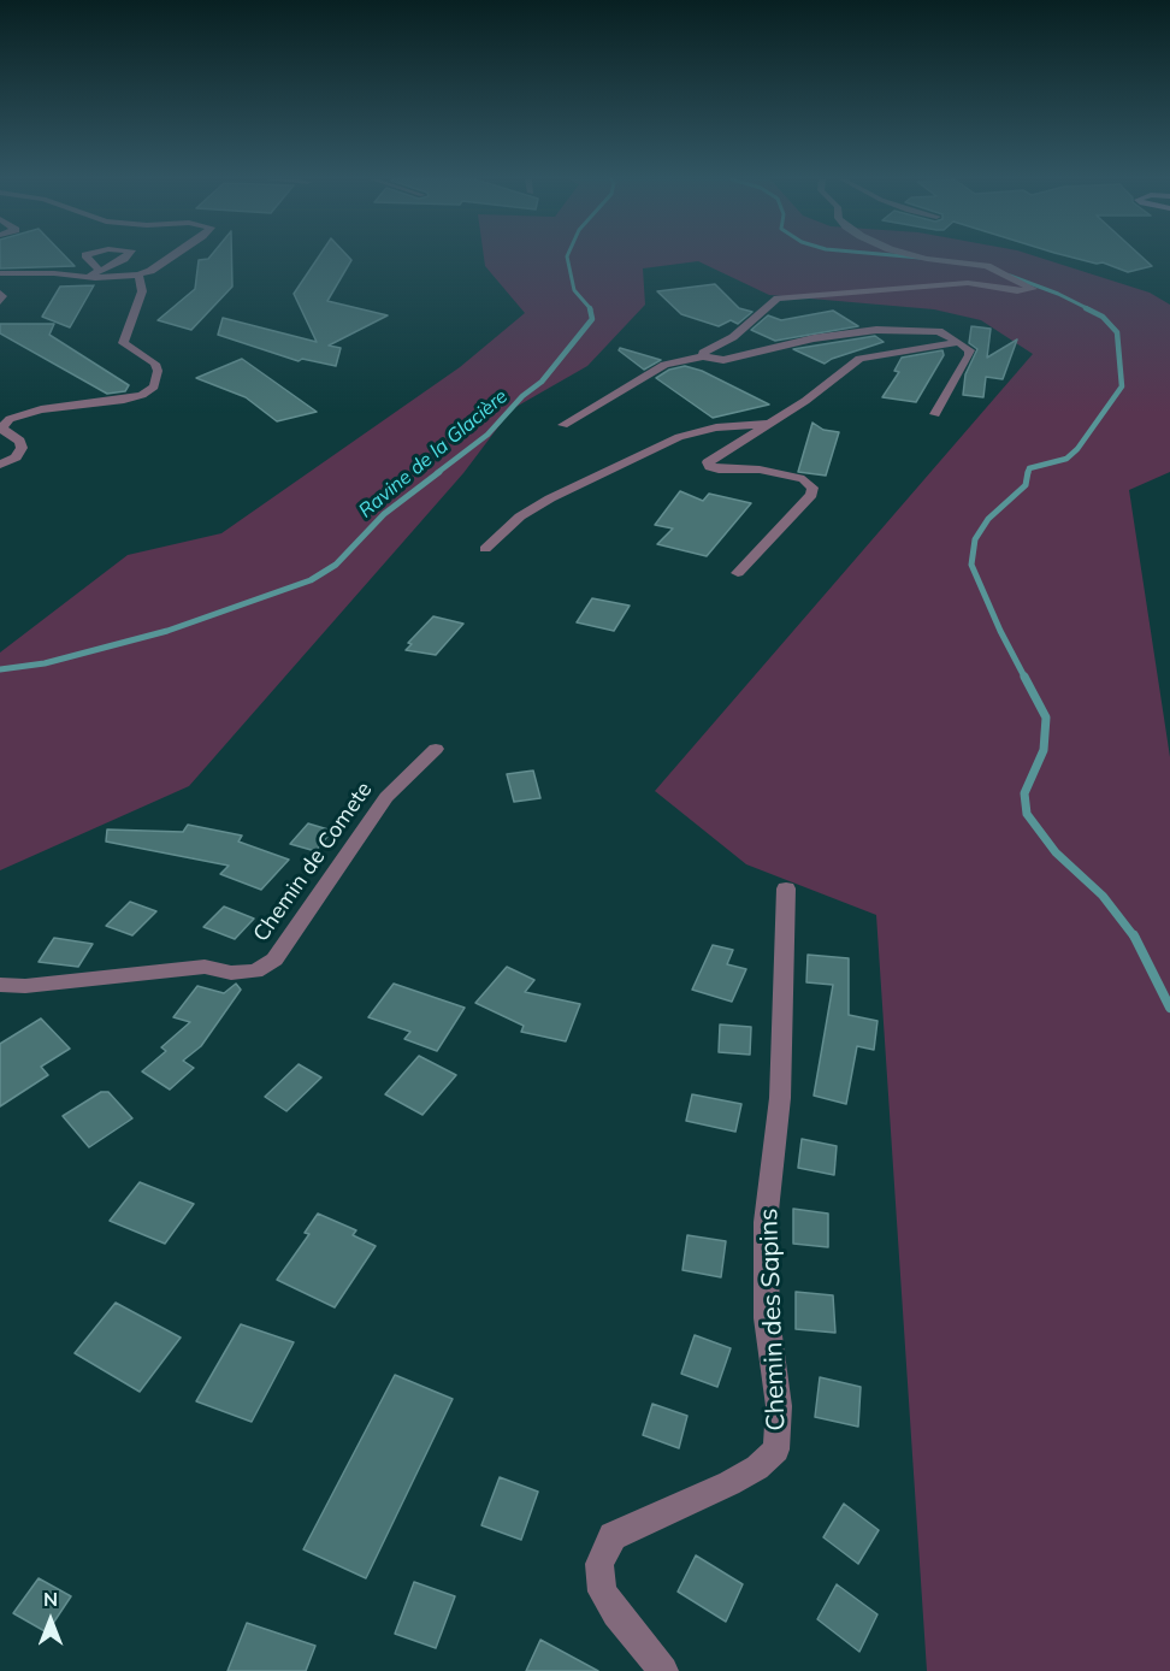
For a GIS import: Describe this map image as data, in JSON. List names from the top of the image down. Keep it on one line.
{"streets":{"street":["Chemin de Comete","Chemin des Sapins"]},"water":["Ravine de la Glacière"],"north":"top"}
